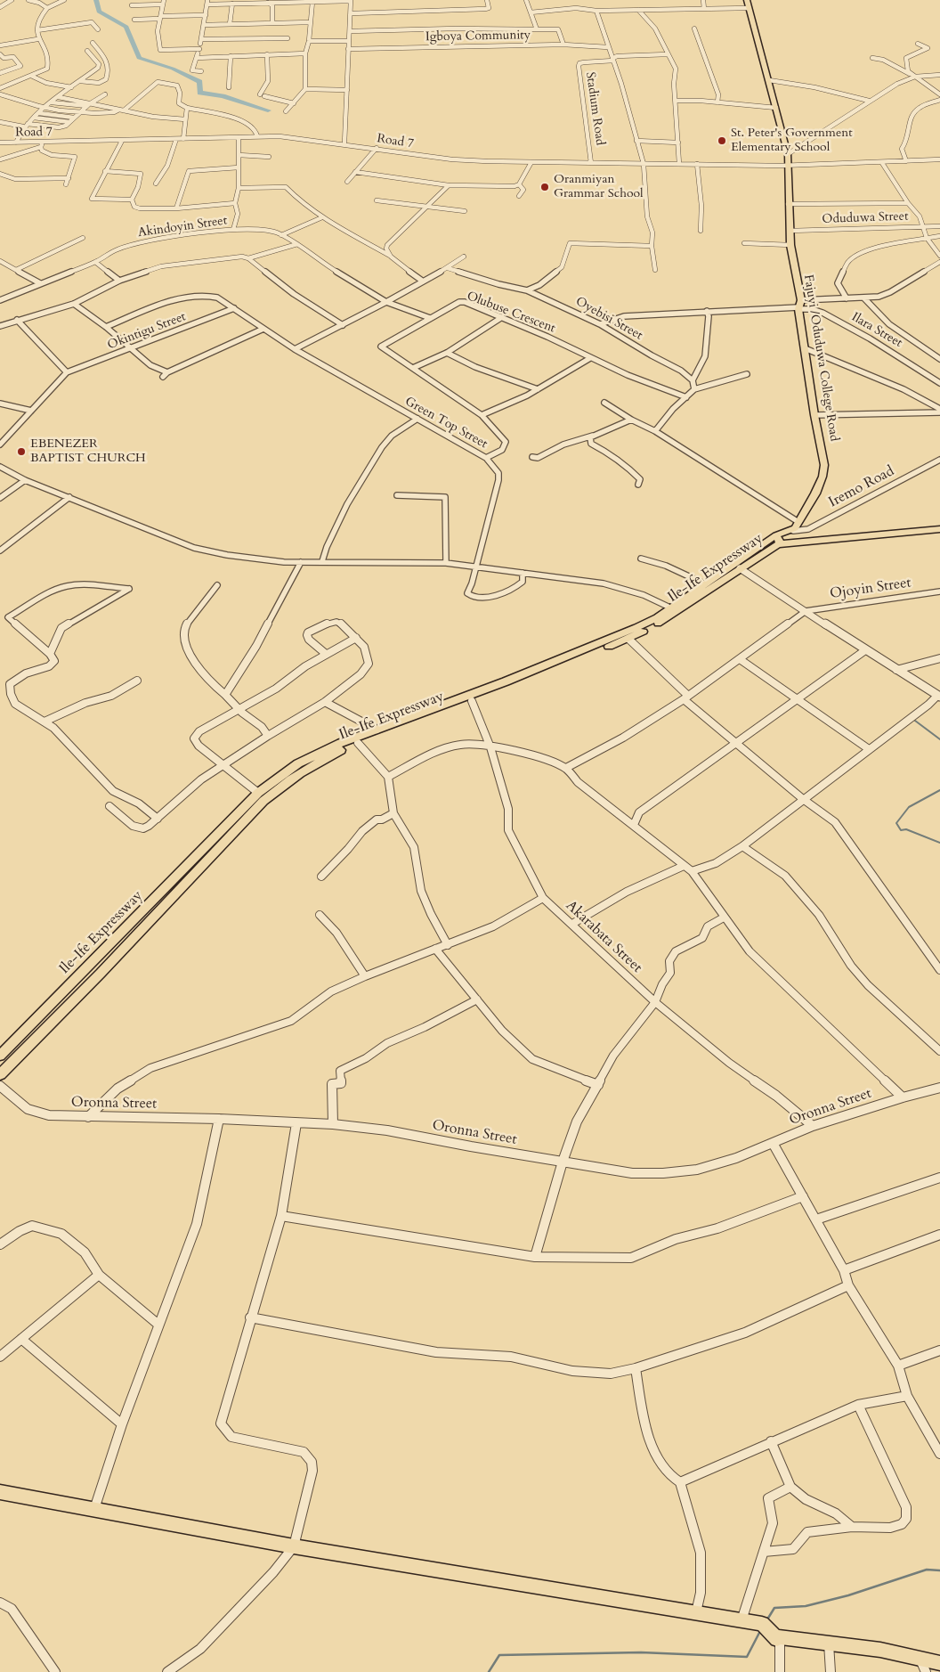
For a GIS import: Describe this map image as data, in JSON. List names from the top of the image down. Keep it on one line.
{"streets":{"main road":["Fajuyi /Oduduwa College Road","Ile-Ife Expressway"],"street":["Igboya Community","Stadium Road","Road 7","Oduduwa Street","Akindoyin Street","Olubuse Crescent","Oyebisi Street","Ilara Street","Okintigu Street","Green Top Street","Iremo Road","Ojoyin Street","Akarabata Street","Oronna Street"]},"crossings":[["Stadium Road","Road 7"],["Road 7","Fajuyi /Oduduwa College Road"],["Oduduwa Street","Fajuyi /Oduduwa College Road"],["Akindoyin Street","Olubuse Crescent"],["Olubuse Crescent","Green Top Street"],["Ilara Street","Fajuyi /Oduduwa College Road"],["Okintigu Street","Green Top Street"],["Fajuyi /Oduduwa College Road","Iremo Road"],["Ile-Ife Expressway","Akarabata Street"],["Akarabata Street","Oronna Street"]],"places":["St. Peter's Government Elementary School","Oranmiyan Grammar School","EBENEZER BAPTIST CHURCH"]}
